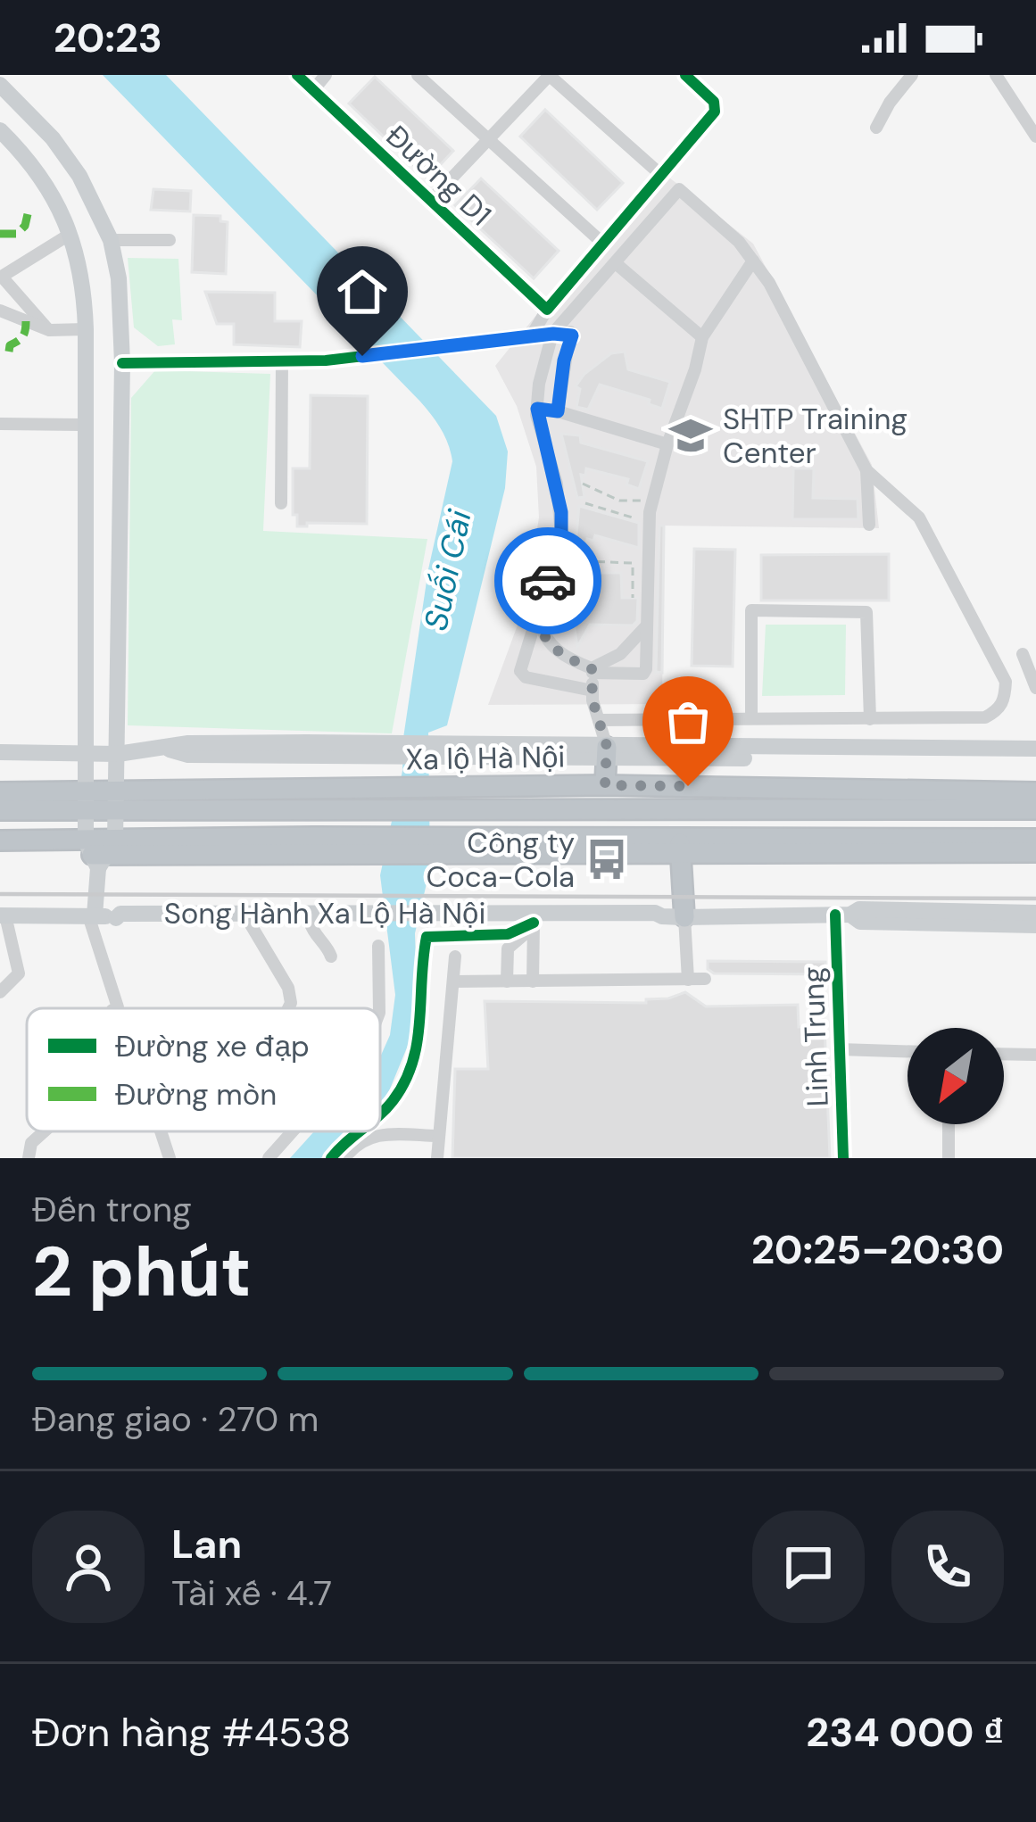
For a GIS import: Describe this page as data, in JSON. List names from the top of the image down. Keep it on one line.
{"streets":{"highway":["Xa lộ Hà Nội"],"main road":["Song Hành Xa Lộ Hà Nội"],"street":["Đường D1","Linh Trung"]},"crossings":[["Song Hành Xa Lộ Hà Nội","Linh Trung"]],"water":["Suối Cái"],"places":{"school or university":["SHTP Training Center"],"bus stop":["Công ty Coca-Cola"]},"legend":["Đường xe đạp","Đường mòn"],"north":"bottom left","page":{"status":"20:23","heading":["2 phút","Đến trong","20:25–20:30"],"panel":["Lan","Tài xế · 4.7","Đơn hàng #4538","234 000 ₫"],"bar":"Đang giao · 270 m"}}
